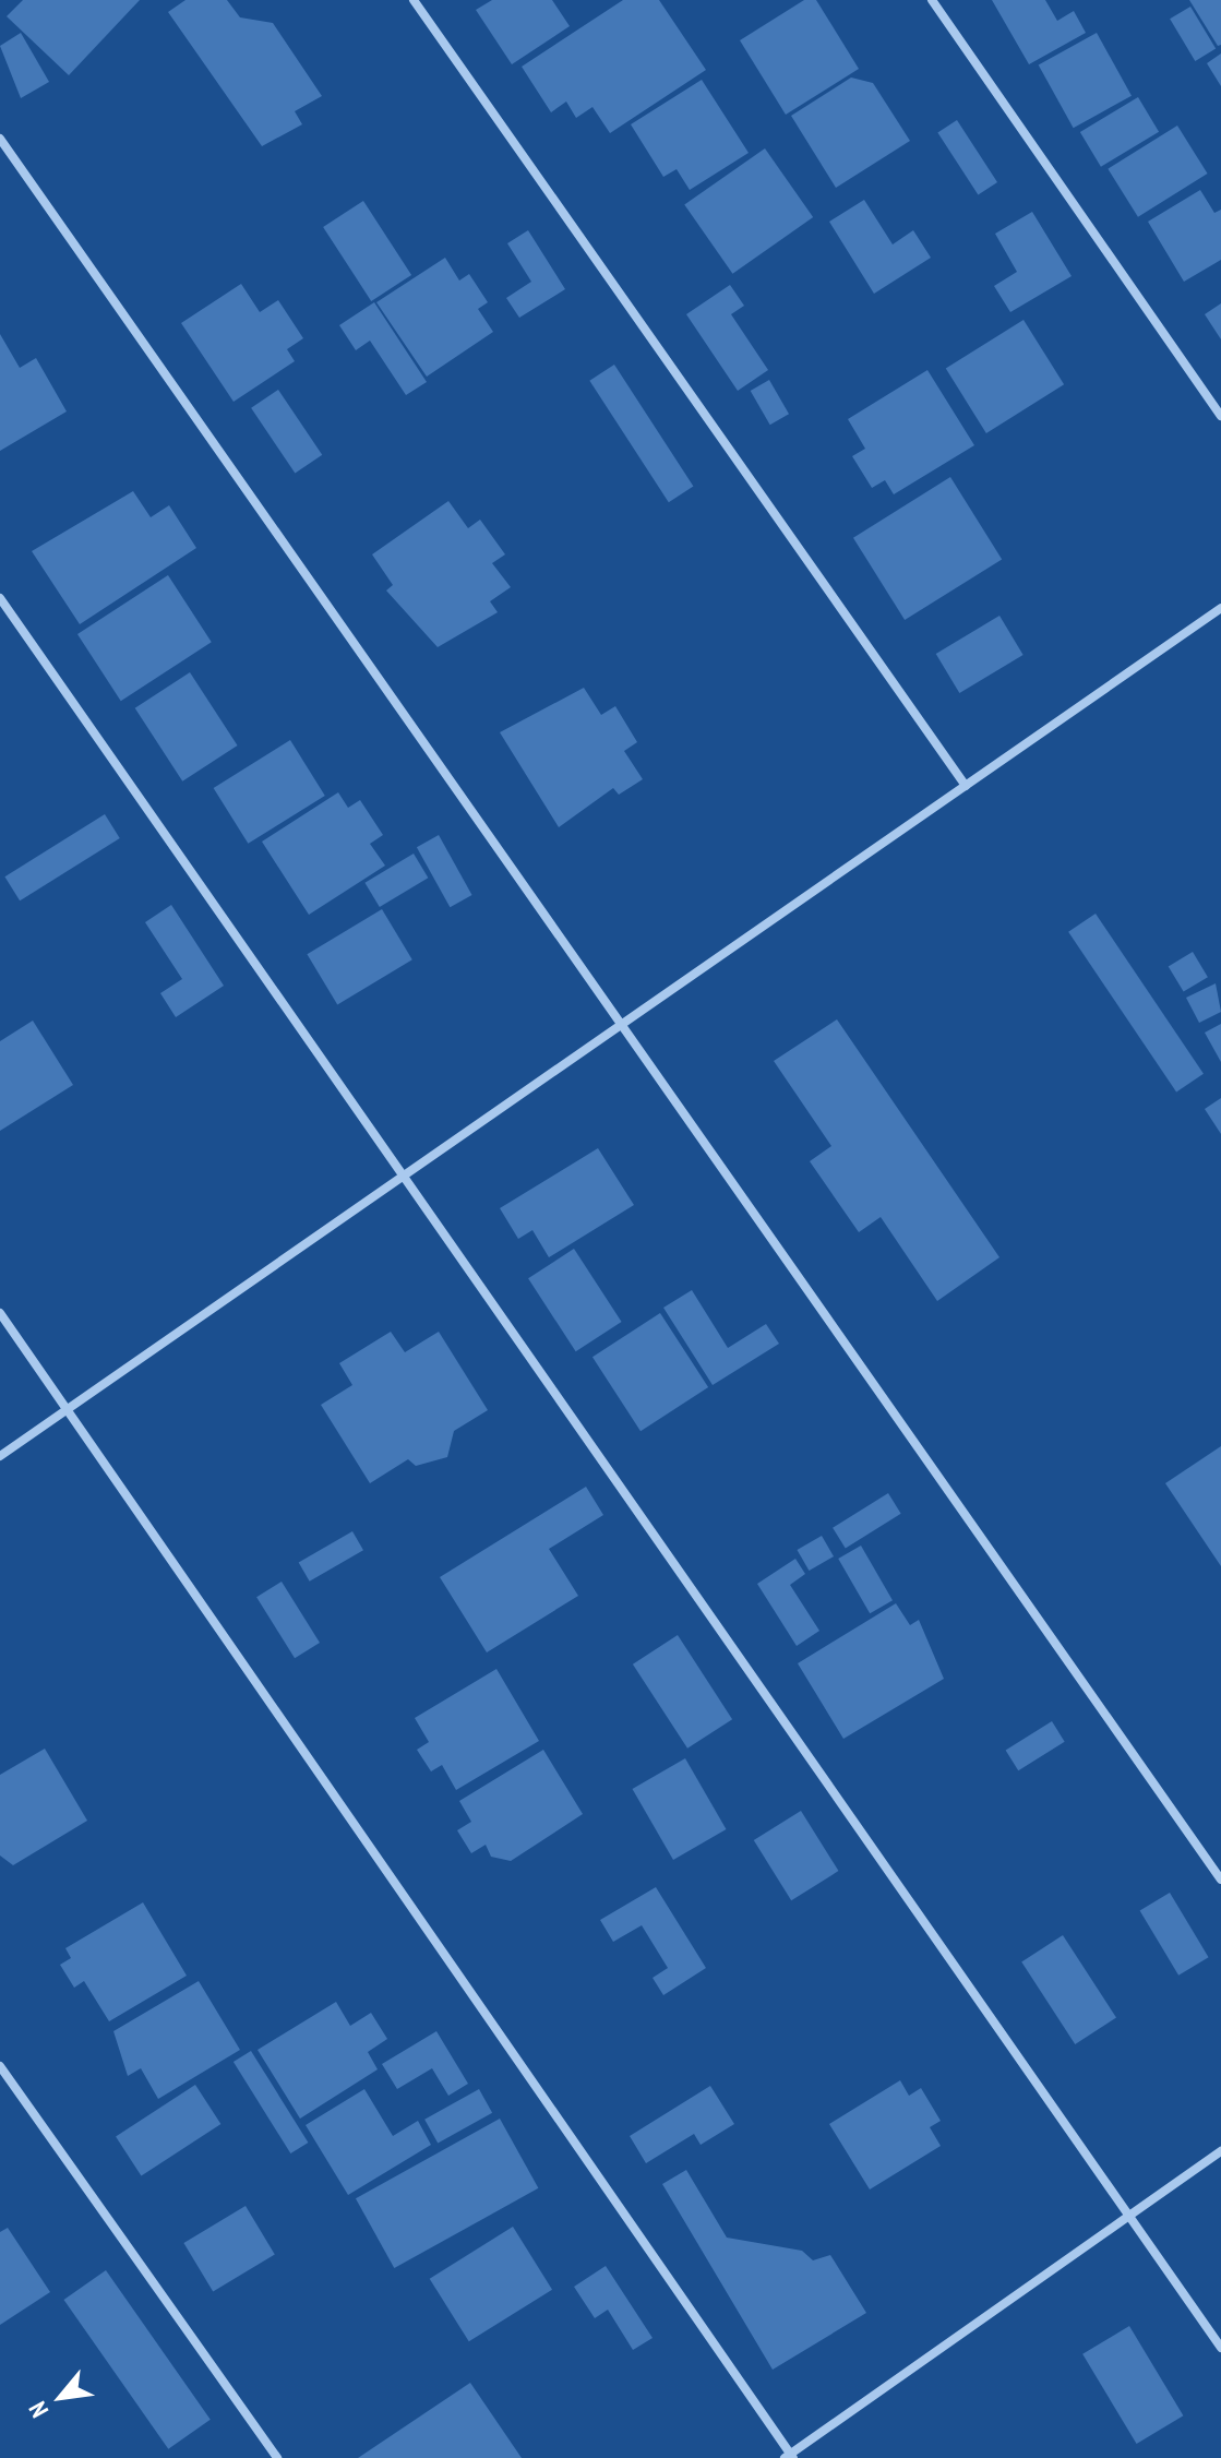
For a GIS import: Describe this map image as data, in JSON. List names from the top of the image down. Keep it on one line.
{"north":"bottom left"}
